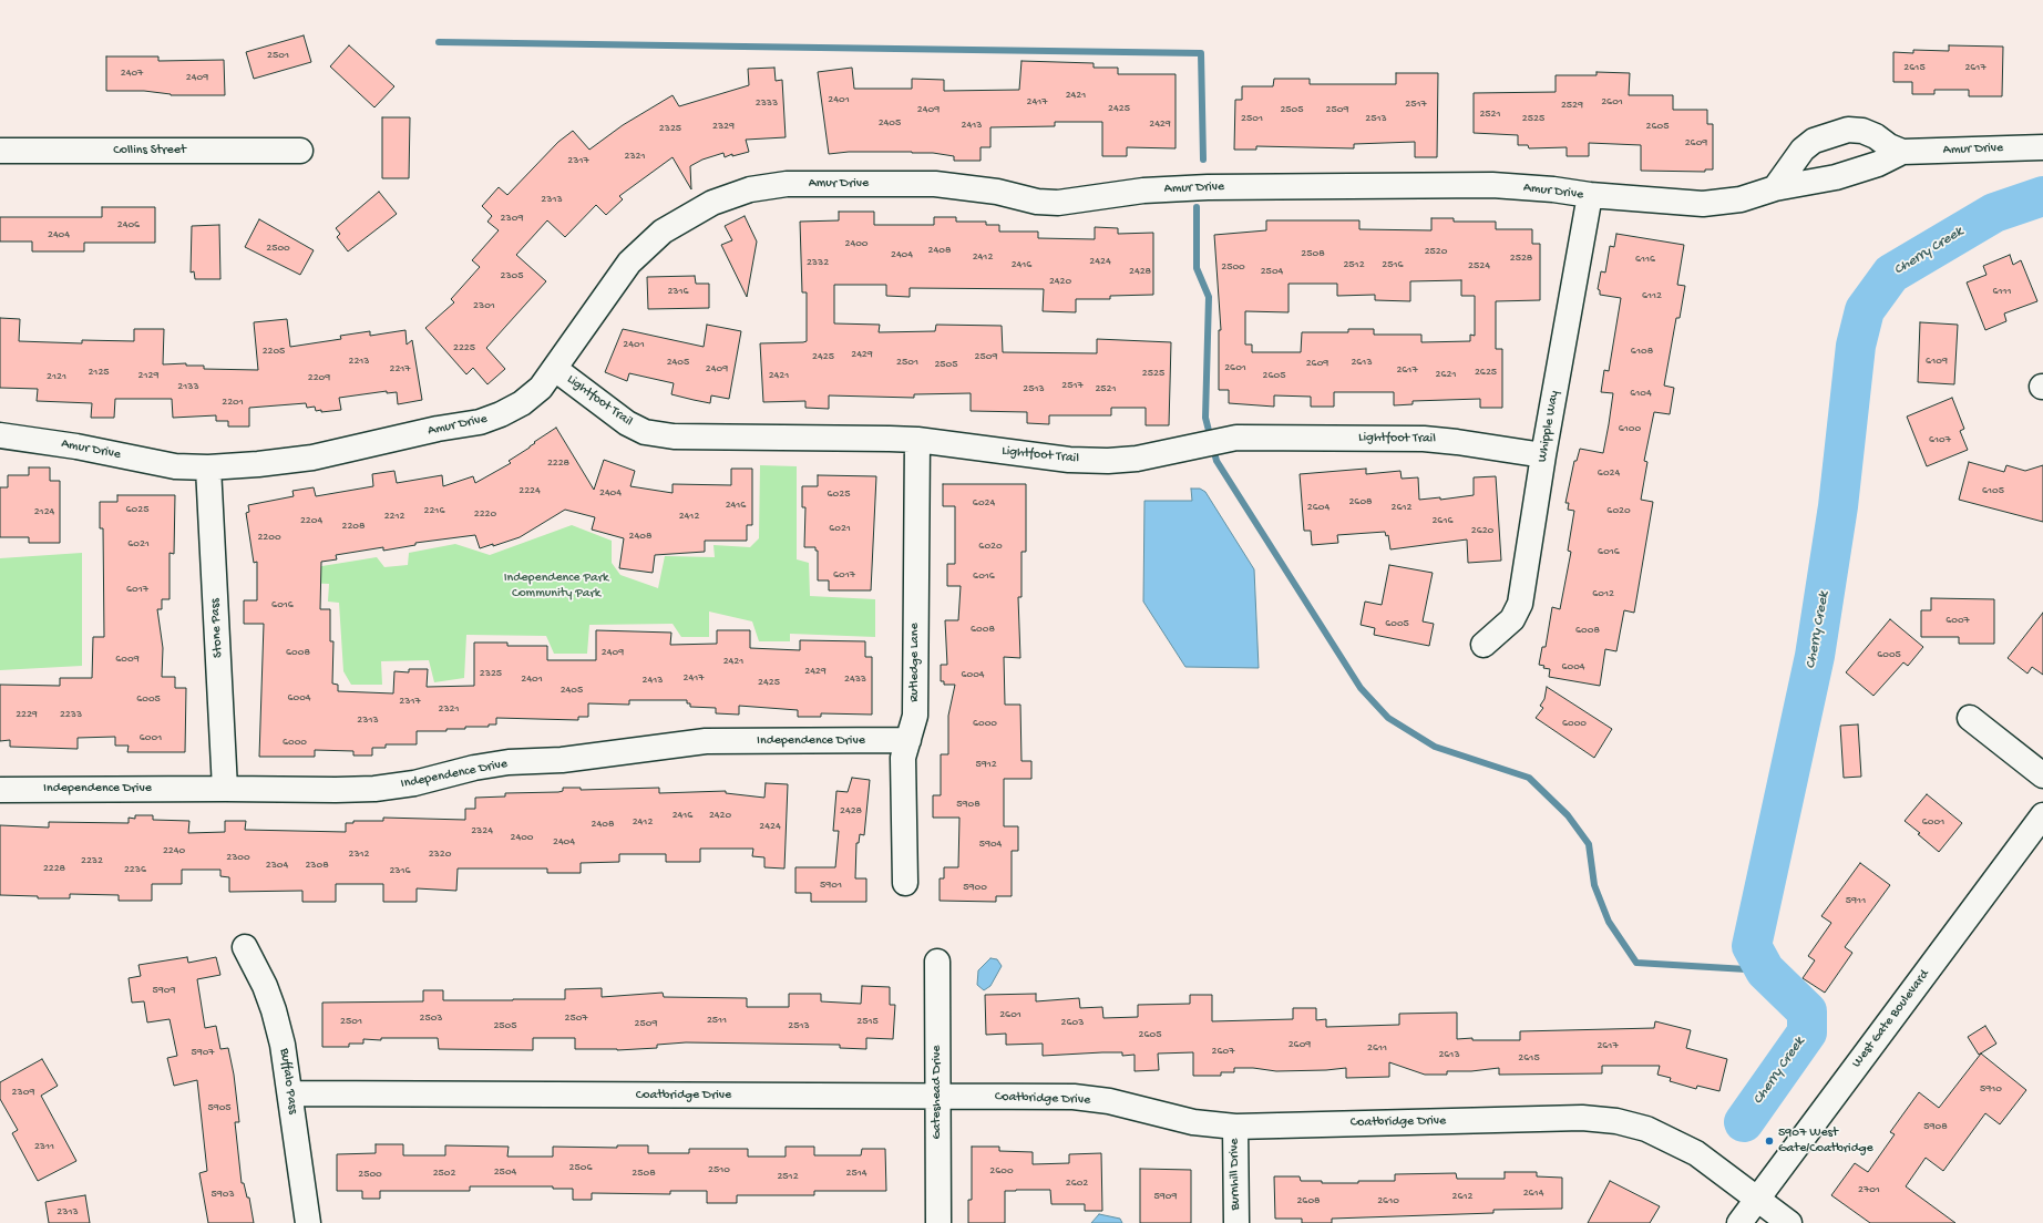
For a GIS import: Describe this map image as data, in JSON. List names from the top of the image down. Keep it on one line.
{"streets":{"street":["Amur Drive","Collins Street","Lightfoot Trail","Whipple Way","Stone Pass","Rutledge Lane","Independence Drive","West Gate Boulevard","Buffalo Pass","Gateshead Drive","Coatbridge Drive","Burnhill Drive"]},"crossings":[["Amur Drive","Lightfoot Trail"],["Amur Drive","Whipple Way"],["Amur Drive","Stone Pass"],["Lightfoot Trail","Whipple Way"],["Lightfoot Trail","Rutledge Lane"],["Stone Pass","Independence Drive"],["Rutledge Lane","Independence Drive"],["West Gate Boulevard","Coatbridge Drive"],["Buffalo Pass","Coatbridge Drive"],["Gateshead Drive","Coatbridge Drive"],["Coatbridge Drive","Burnhill Drive"]],"water":["Cherry Creek"],"parks":["Independence Park Community Park"],"places":["5907 West Gate/Coatbridge"],"house_numbers":["2501","2615","2617","2407","2409","2421","2401","2417","2601","2333","2517","2529","2425","2409","2505","2509","2521","2501","2513","2525","2405","2429","2413","2329","2605","2325","2609","2321","2317","2313","2309","2406","2404","2400","2500","2408","2520","2508","2404","2412","2528","6116","2424","2332","2416","2512","2516","2524","2500","2428","2504","2305","2420","2316","6111","6112","2301","2401","2225","2205","6108","2429","2425","2509","2213","6109","2405","2501","2613","2609","2505","2601","2217","2409","2617","2125","2625","2525","2621","2129","2421","2605","2121","2209","2517","2133","2513","2521","6104","2201","6100","6107","2228","6024","2224","6105","2404","6025","2608","6024","2416","2604","2612","6025","2216","6020","2124","2220","2212","2412","2204","2616","2208","6021","2620","2408","2200","6021","6020","6016","6017","6016","6017","6012","6016","6007","6005","6008","6008","6008","2409","6005","6009","2421","6004","2429","2325","6004","2417","2401","2433","2413","2425","2405","6004","6005","2317","2321","2229","2233","2313","6000","6000","6001","6000","5912","5908","2428","2416","2420","2412","6001","2408","2424","2324","2400","2404","5904","2240","2312","2320","2300","2232","2304","2308","2228","2236","2316","5901","5900","5911","5909","2601","2503","2507","2511","2501","2515","2603","2509","2505","2513","2605","2609","2617","2611","2607","5907","2613","2615","5910","2309","5905","5908","2311","2506","2510","2600","2504","2502","2508","2514","2500","2512","2602","2701","2614","5903","5909","2612","2608","2610","2313"]}
